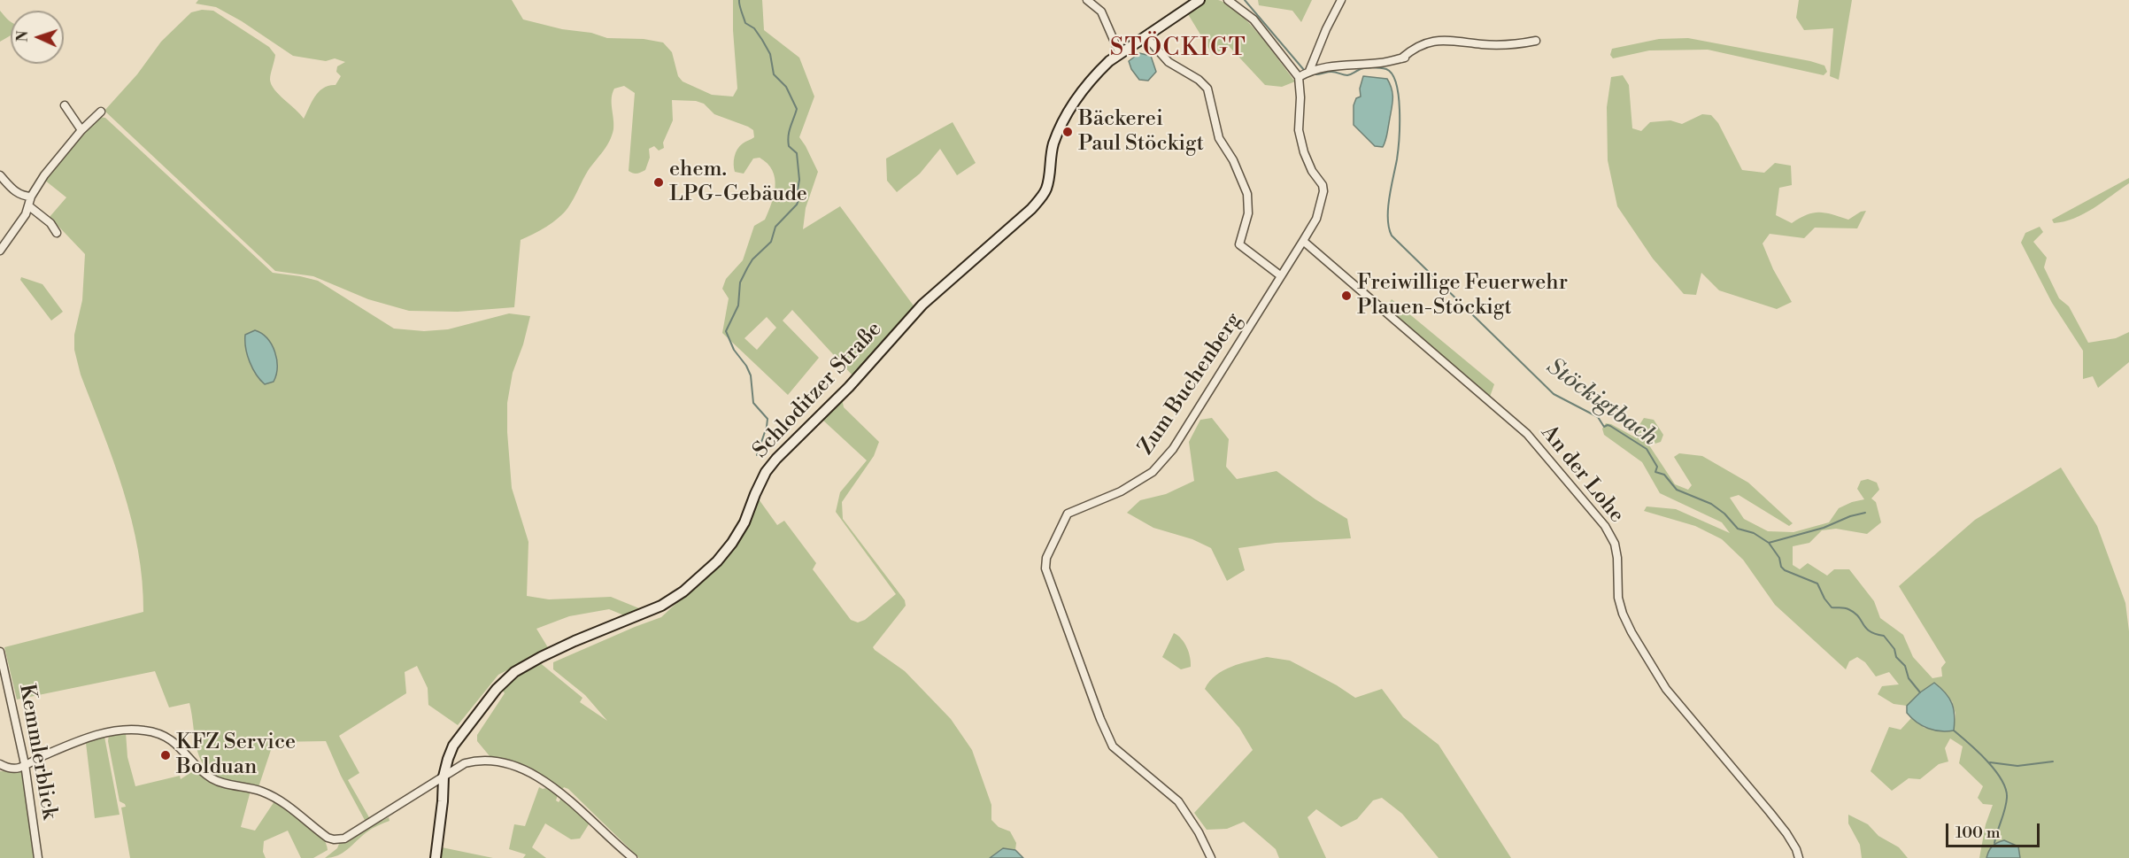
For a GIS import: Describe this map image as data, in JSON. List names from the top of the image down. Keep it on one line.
{"streets":{"street":["Zum Buchenberg","Schloditzer Straße","An der Lohe","Kemmlerblick"]},"crossings":[["Zum Buchenberg","An der Lohe"]],"districts":["STÖCKIGT"],"water":["Stöckigtbach"],"places":["Bäckerei Paul Stöckigt","ehem. LPG-Gebäude","Freiwillige Feuerwehr Plauen-Stöckigt","KFZ Service Bolduan"],"scale_bar":"100 m","north":"left"}
